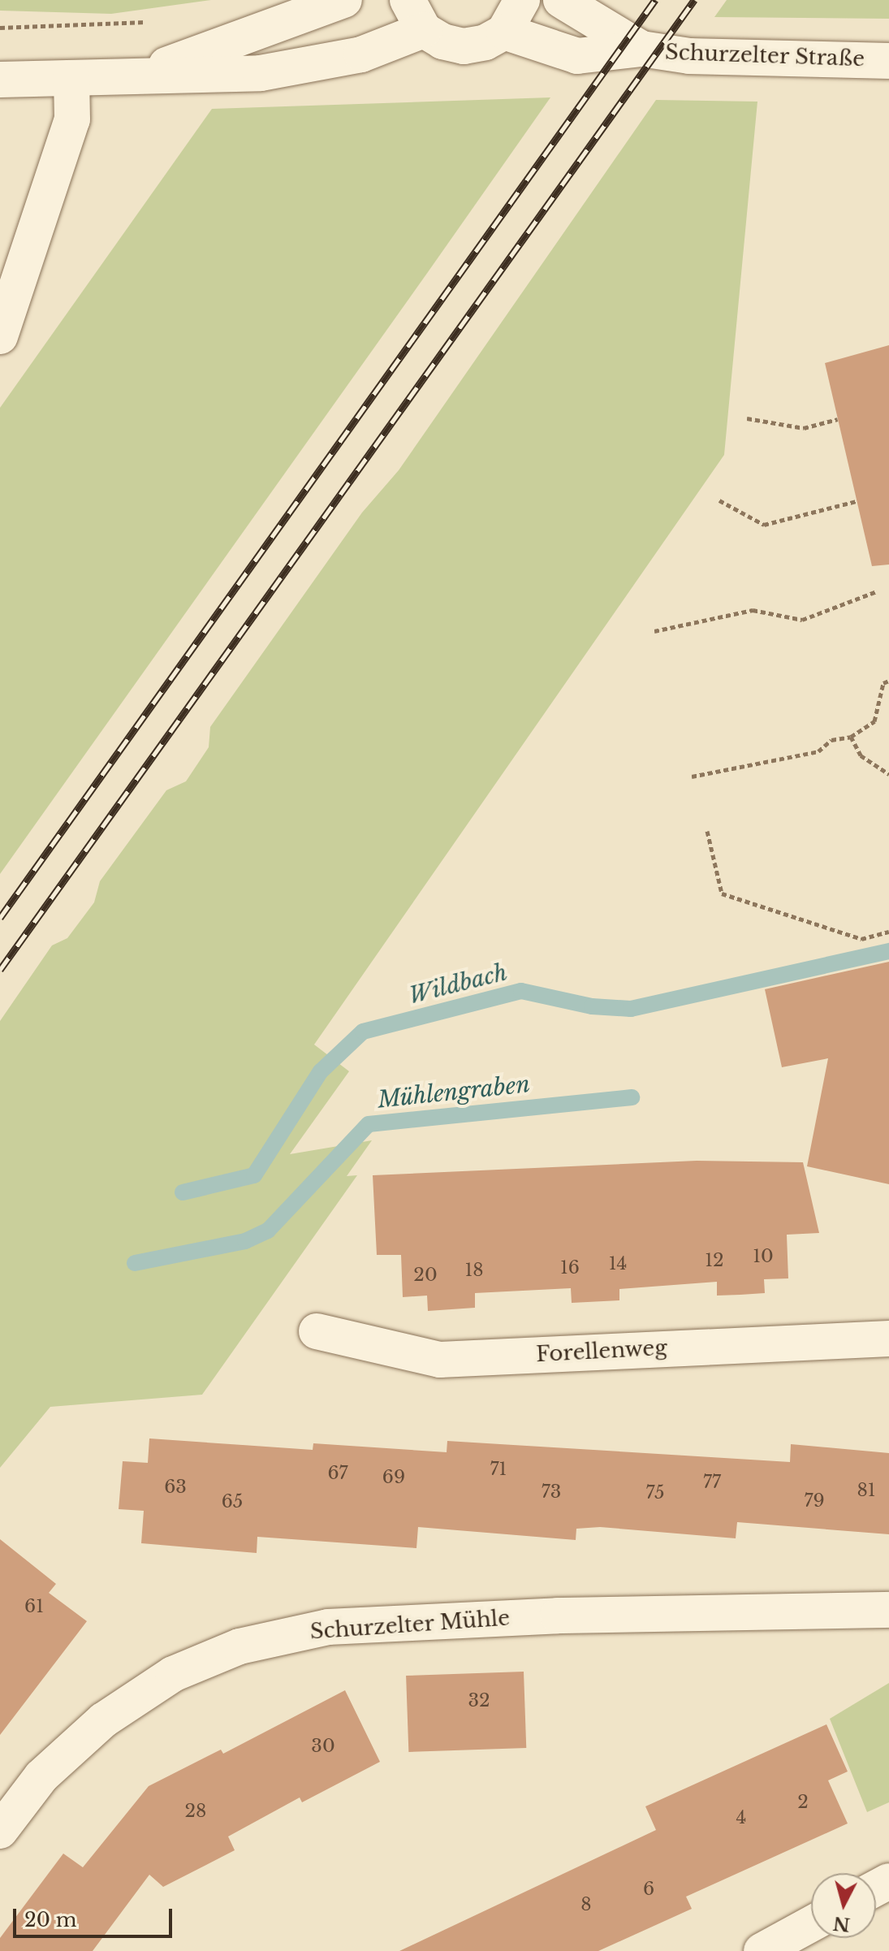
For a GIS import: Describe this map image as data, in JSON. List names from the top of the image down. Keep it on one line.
{"streets":{"street":["Schurzelter Straße","Forellenweg","Schurzelter Mühle"]},"water":["Wildbach","Mühlengraben"],"house_numbers":["10","12","14","16","18","20","71","67","69","77","63","81","73","75","79","65","61","32","30","2","28","4","6","8"],"scale_bar":"20 m","north":"bottom"}
